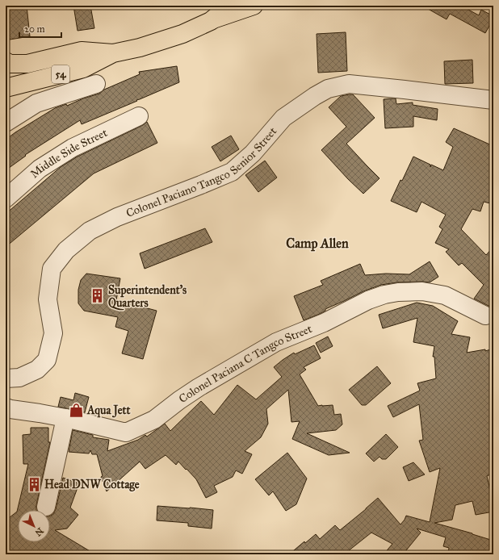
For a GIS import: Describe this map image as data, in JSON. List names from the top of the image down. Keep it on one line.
{"streets":{"main road":["54"],"street":["Middle Side Street","Colonel Paciano Tangco Senior Street","Colonel Paciana C Tangco Street"]},"districts":["Camp Allen"],"places":{"building":["Superintendent's Quarters","Head DNW Cottage"],"shop":["Aqua Jett"]},"scale_bar":"20 m","north":"bottom right"}
